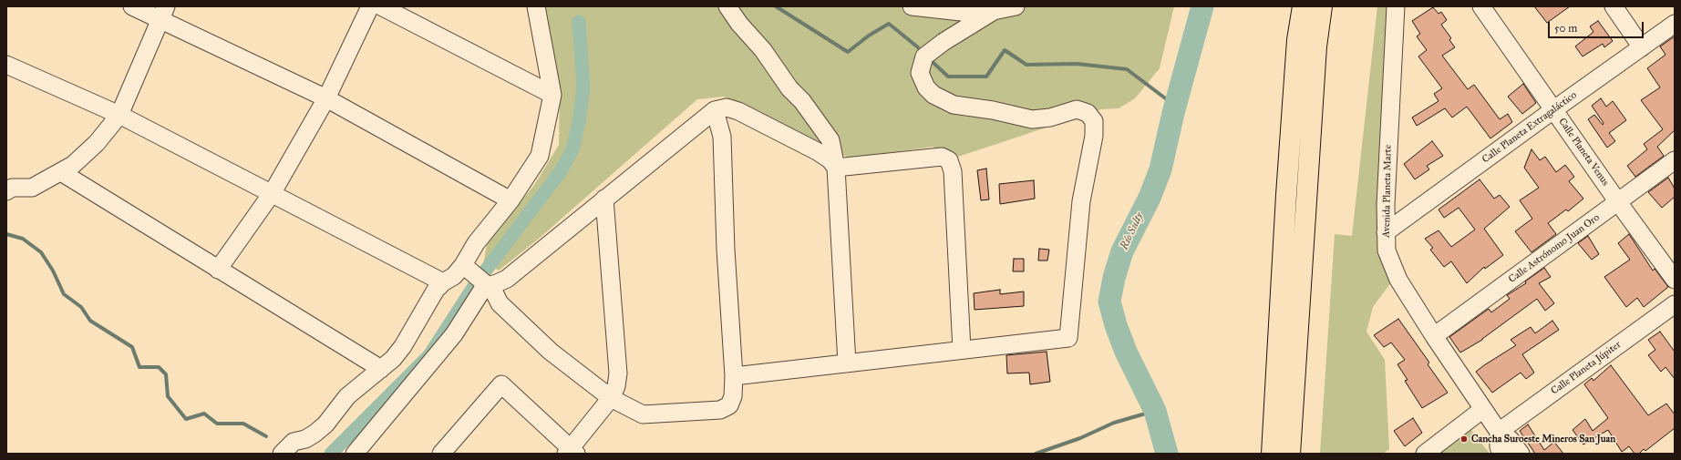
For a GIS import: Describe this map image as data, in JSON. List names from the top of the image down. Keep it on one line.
{"streets":{"street":["Calle Planeta Extragaláctico","Calle Planeta Venus","Avenida Planeta Marte","Calle Astrónomo Juan Oro","Calle Planeta Júpiter"]},"crossings":[["Calle Planeta Extragaláctico","Calle Planeta Venus"],["Calle Planeta Extragaláctico","Avenida Planeta Marte"],["Calle Planeta Venus","Calle Astrónomo Juan Oro"],["Avenida Planeta Marte","Calle Astrónomo Juan Oro"],["Avenida Planeta Marte","Calle Planeta Júpiter"]],"water":["Río Sulty"],"places":["Cancha Suroeste Mineros San Juan"],"scale_bar":"50 m"}
